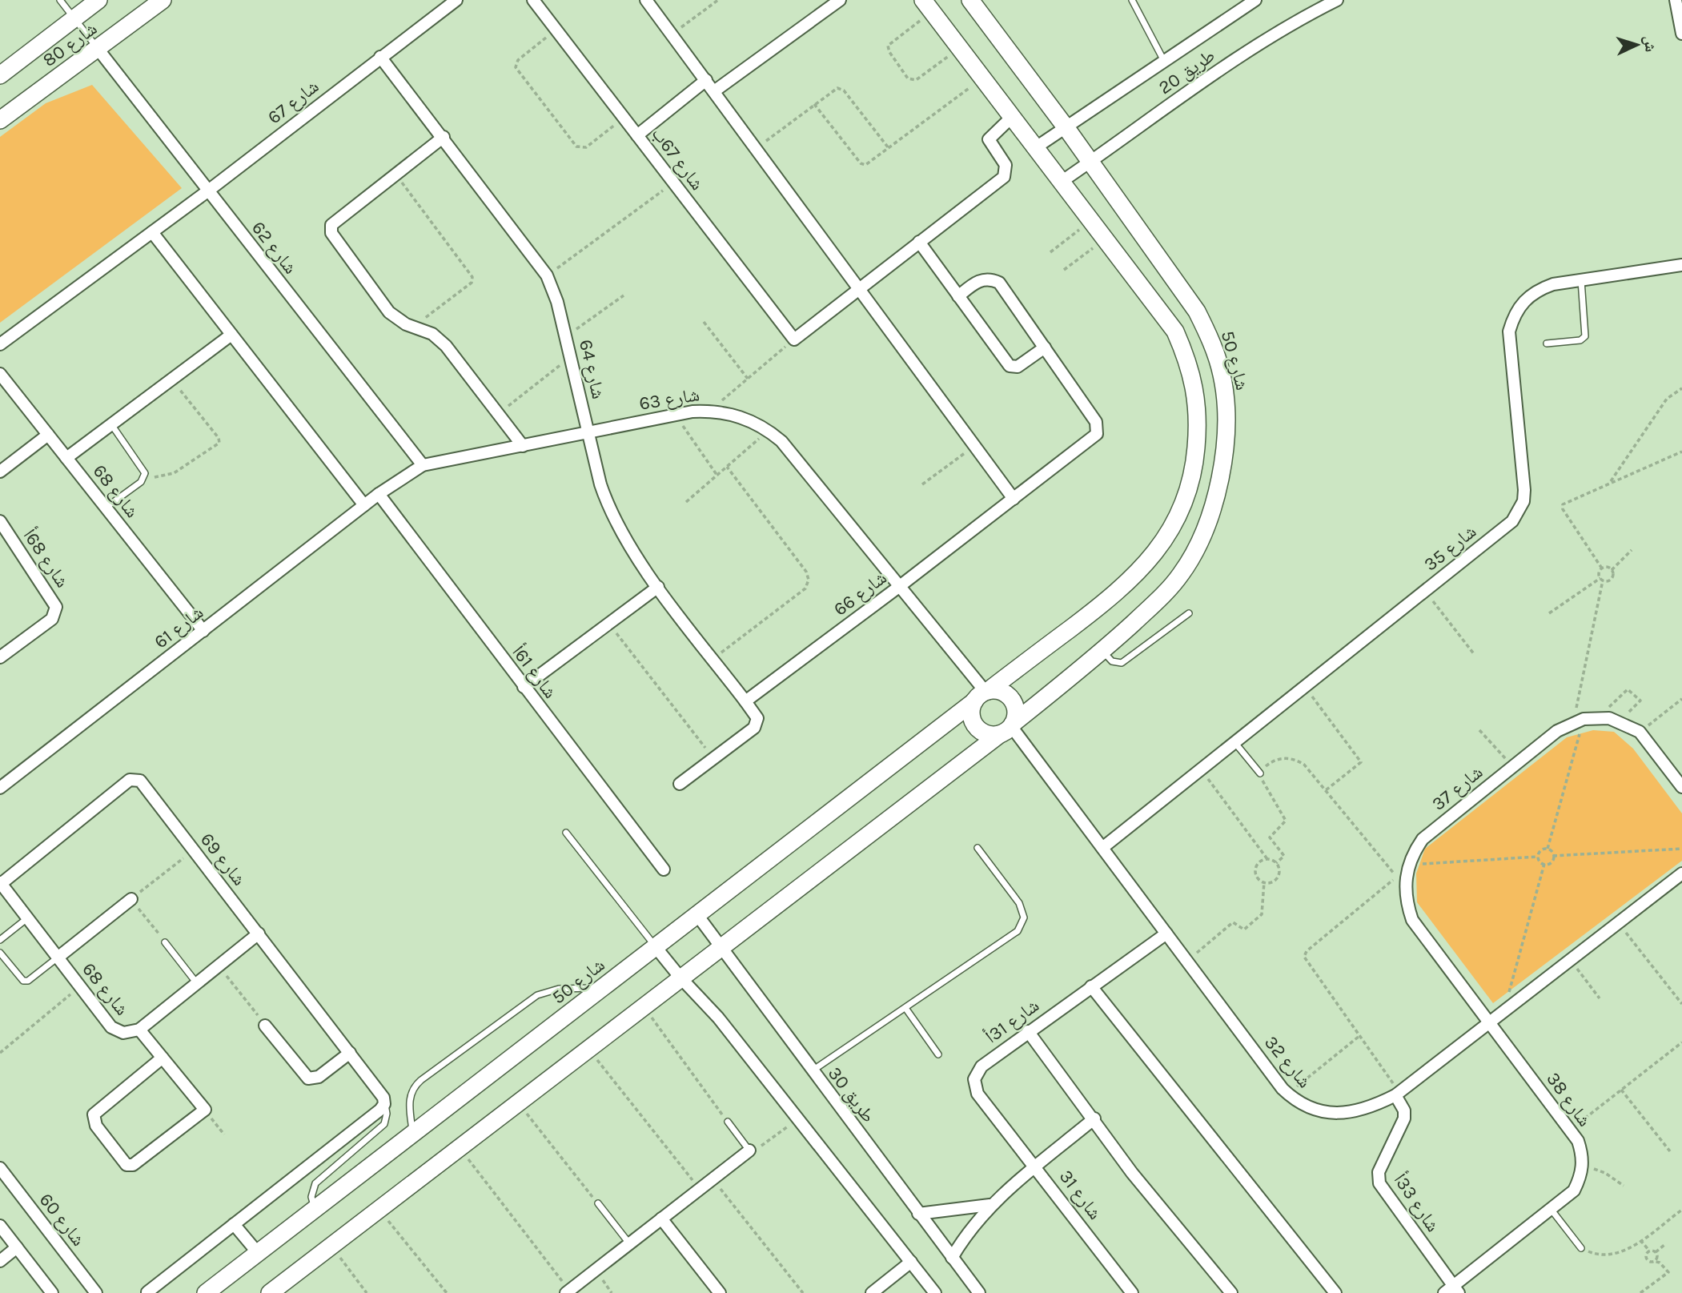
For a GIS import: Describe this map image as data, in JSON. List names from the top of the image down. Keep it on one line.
{"streets":{"street":["شارع 80","طريق 20","شارع 67","شارع 67ب","شارع 62","شارع 50","شارع 64","شارع 63","شارع 68","شارع 35","شارع 68أ","شارع 66","شارع 61","شارع 61أ","شارع 37","شارع 69","شارع 31أ","شارع 32","طريق 30","شارع 38","شارع 31","شارع 33أ","شارع 60"]},"crossings":[["شارع 80","شارع 62"],["طريق 20","شارع 50"],["شارع 67","شارع 62"],["شارع 67","شارع 64"],["شارع 62","شارع 63"],["شارع 50","شارع 63"],["شارع 50","شارع 32"],["شارع 50","طريق 30"],["شارع 64","شارع 63"],["شارع 64","شارع 66"],["شارع 63","شارع 66"],["شارع 63","شارع 61"],["شارع 63","شارع 61أ"],["شارع 63","شارع 32"],["شارع 68","شارع 61"],["شارع 68","شارع 69"],["شارع 35","شارع 32"],["شارع 61","شارع 61أ"],["شارع 37","شارع 32"],["شارع 37","شارع 38"],["شارع 31أ","شارع 32"],["شارع 31أ","شارع 31"],["شارع 32","شارع 38"],["شارع 32","شارع 33أ"],["طريق 30","شارع 31"]],"north":"right"}
